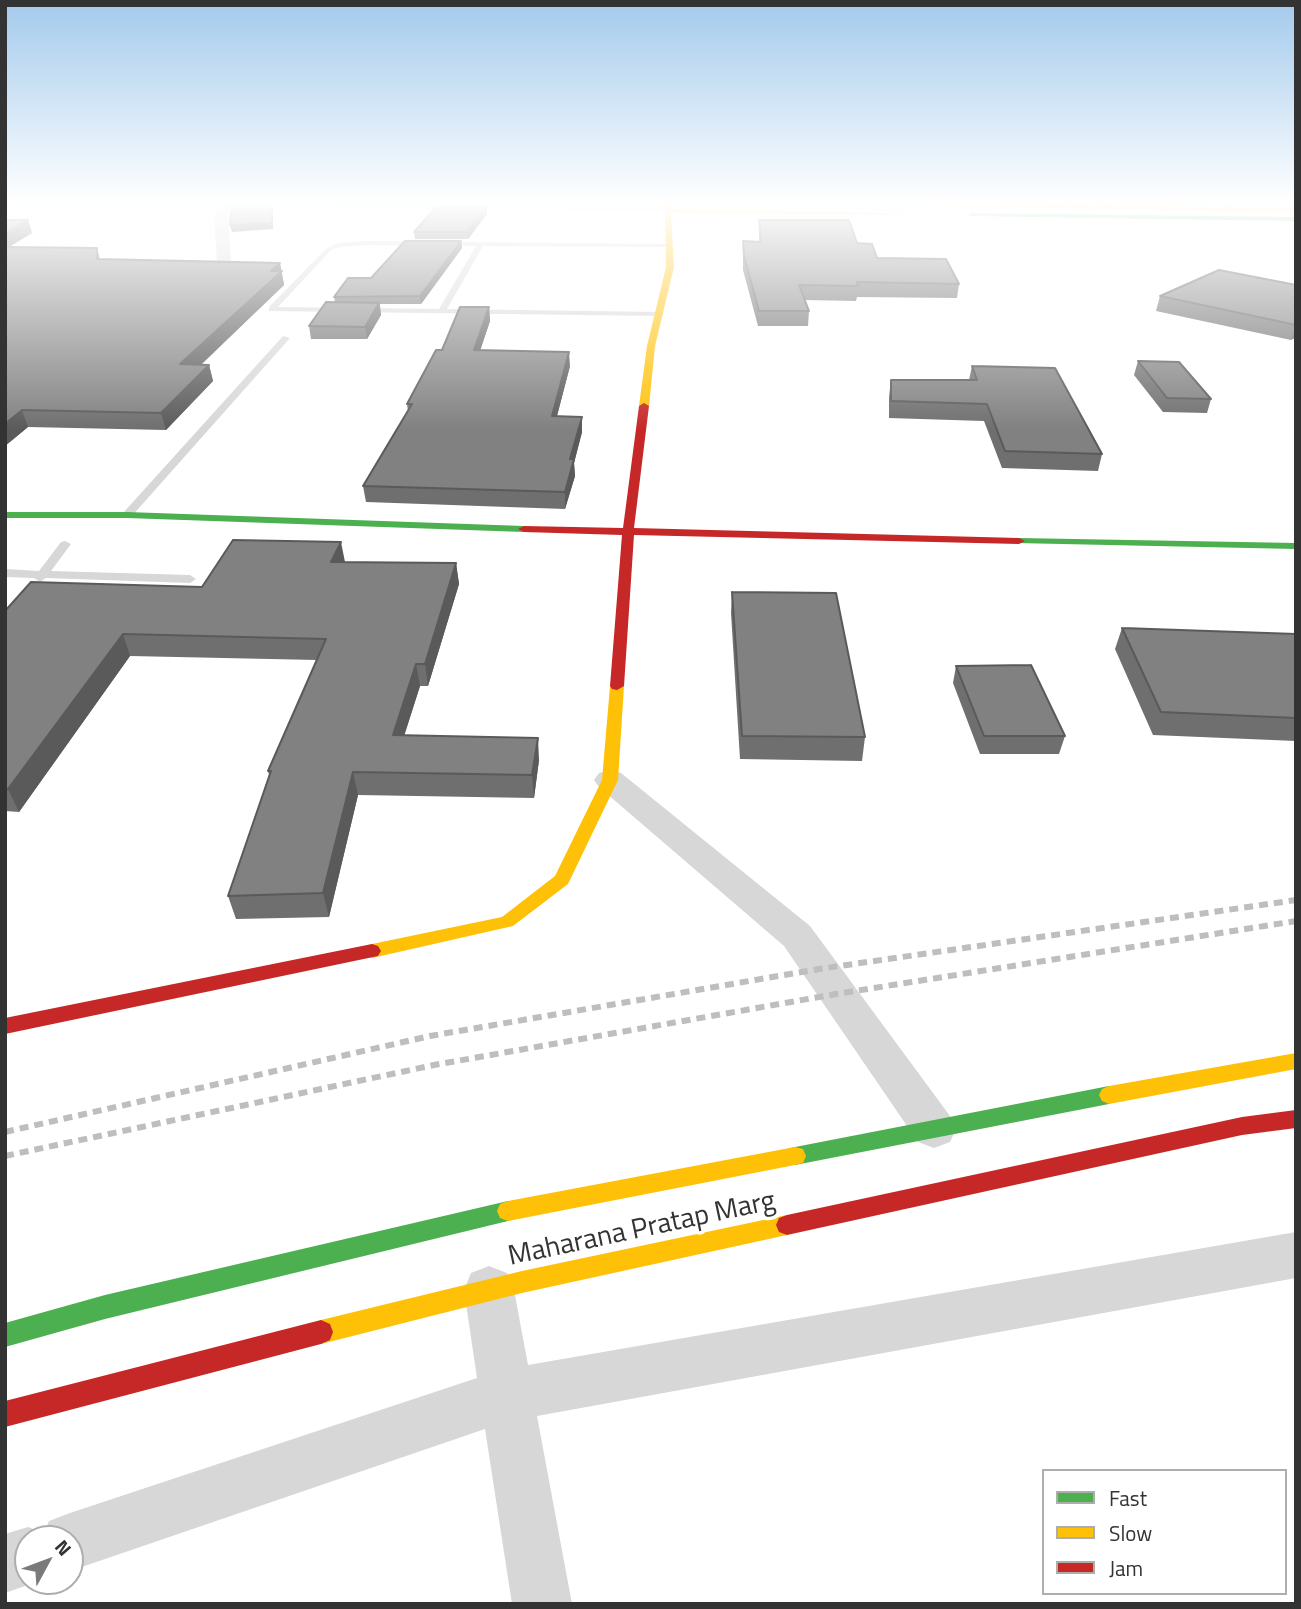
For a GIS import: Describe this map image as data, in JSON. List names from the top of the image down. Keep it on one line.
{"streets":{"street":["Maharana Pratap Marg"]},"legend":["Fast","Slow","Jam"],"north":"top right"}
